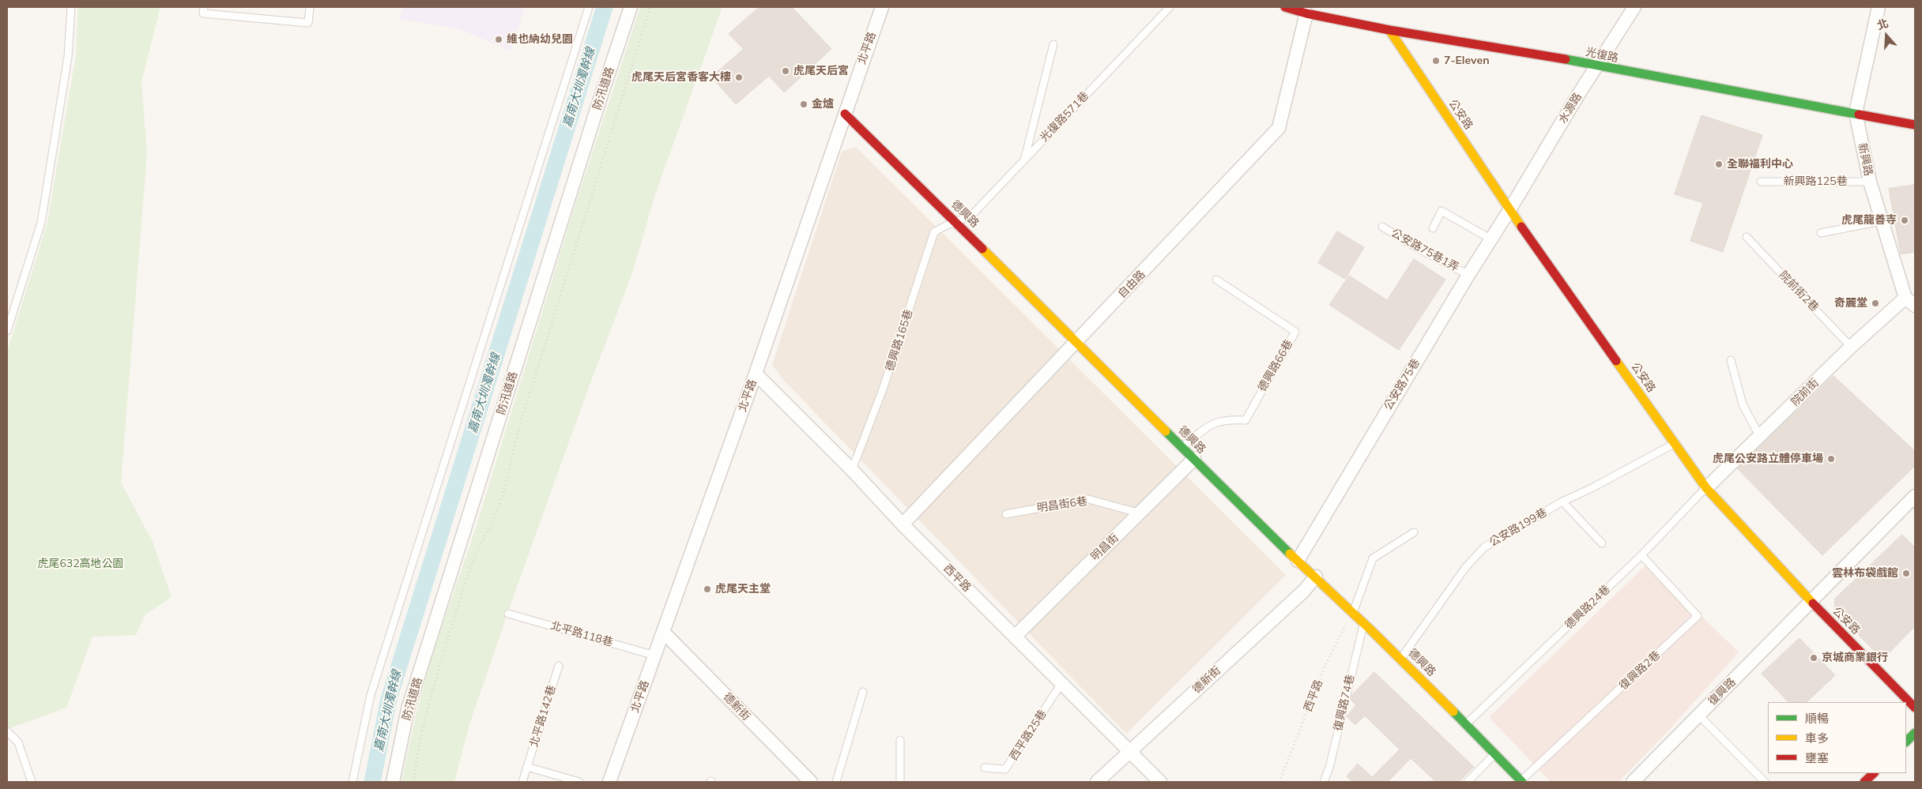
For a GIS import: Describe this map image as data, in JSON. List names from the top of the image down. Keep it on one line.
{"streets":{"street":["北平路","光復路","防汛道路","水源路","公安路","新興路","德興路","自由路","公安路75巷","院前街","明昌街","西平路","德新街","復興路"],"lane":["光復路571巷","新興路125巷","公安路75巷1弄","院前街2巷","德興路165巷","德興路66巷","明昌街6巷","公安路199巷","德興路24巷","北平路118巷","復興路2巷","復興路74巷","北平路142巷","西平路25巷"]},"crossings":[["北平路","德興路"],["北平路","西平路"],["北平路","北平路118巷"],["北平路","德新街"],["光復路","水源路"],["光復路","公安路"],["光復路","新興路"],["光復路","自由路"],["水源路","公安路"],["水源路","公安路75巷"],["公安路","公安路75巷"],["公安路","院前街"],["公安路","公安路199巷"],["公安路","德興路24巷"],["公安路","復興路"],["光復路571巷","德興路"],["光復路571巷","德興路165巷"],["新興路","新興路125巷"],["新興路","院前街"],["德興路","自由路"],["德興路","德興路165巷"],["德興路","德興路66巷"],["德興路","公安路75巷"],["德興路","公安路199巷"],["德興路","明昌街"],["德興路","西平路"],["德興路","德興路24巷"],["德興路","復興路2巷"],["德興路","德新街"],["德興路","復興路74巷"],["公安路75巷1弄","公安路75巷"],["自由路","西平路"],["院前街2巷","院前街"],["德興路165巷","西平路"],["院前街","德興路24巷"],["明昌街6巷","明昌街"],["明昌街","西平路"],["西平路","德新街"],["西平路","西平路25巷"],["德興路24巷","復興路2巷"]],"water":["嘉南大圳濁幹線"],"parks":["虎尾632高地公園"],"places":["維也納幼兒園","7-Eleven","虎尾天后宮","虎尾天后宮香客大樓","金爐","全聯福利中心","虎尾龍善寺","奇麗堂","虎尾公安路立體停車場","雲林布袋戲館","虎尾天主堂","京城商業銀行"],"legend":["順暢","車多","壅塞"],"north":"top"}
